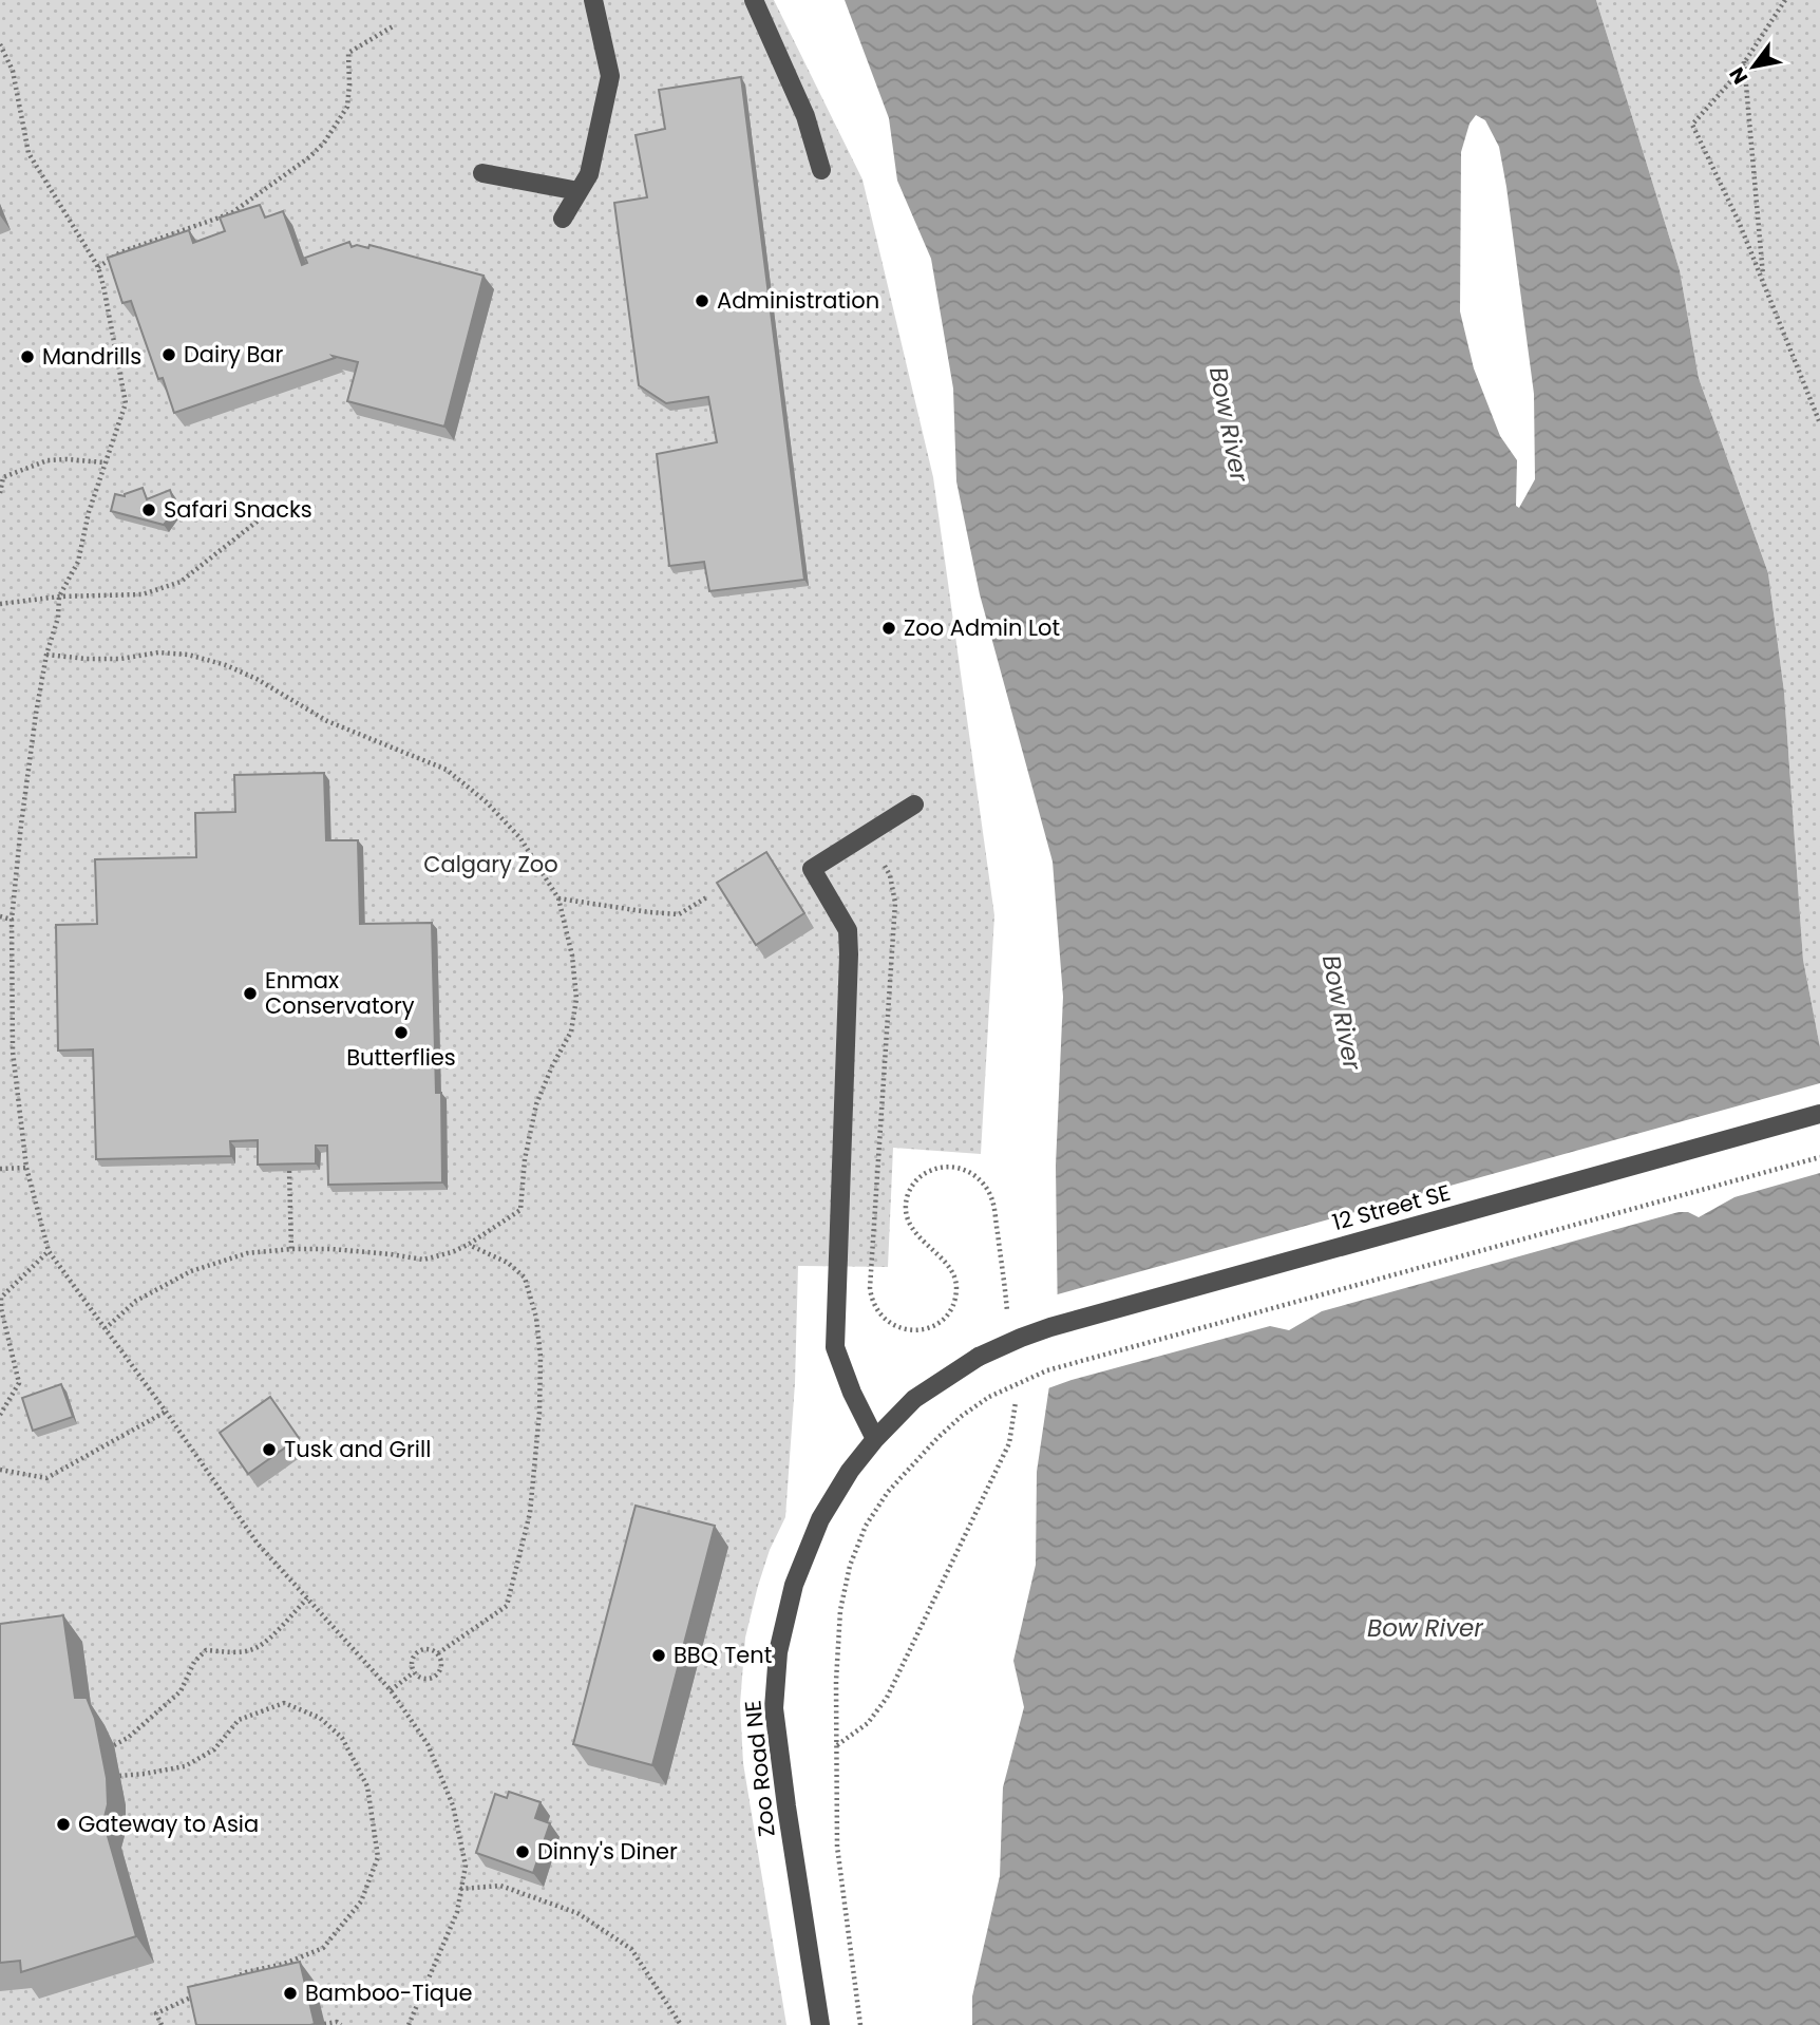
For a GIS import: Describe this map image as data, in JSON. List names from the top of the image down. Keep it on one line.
{"streets":{"street":["12 Street SE","Zoo Road NE"]},"crossings":[["12 Street SE","Zoo Road NE"]],"water":["Bow River"],"parks":["Calgary Zoo"],"places":["Administration","Dairy Bar","Mandrills","Safari Snacks","Zoo Admin Lot","Enmax Conservatory","Butterflies","Tusk and Grill","BBQ Tent","Gateway to Asia","Dinny's Diner","Bamboo-Tique"],"north":"bottom left"}
